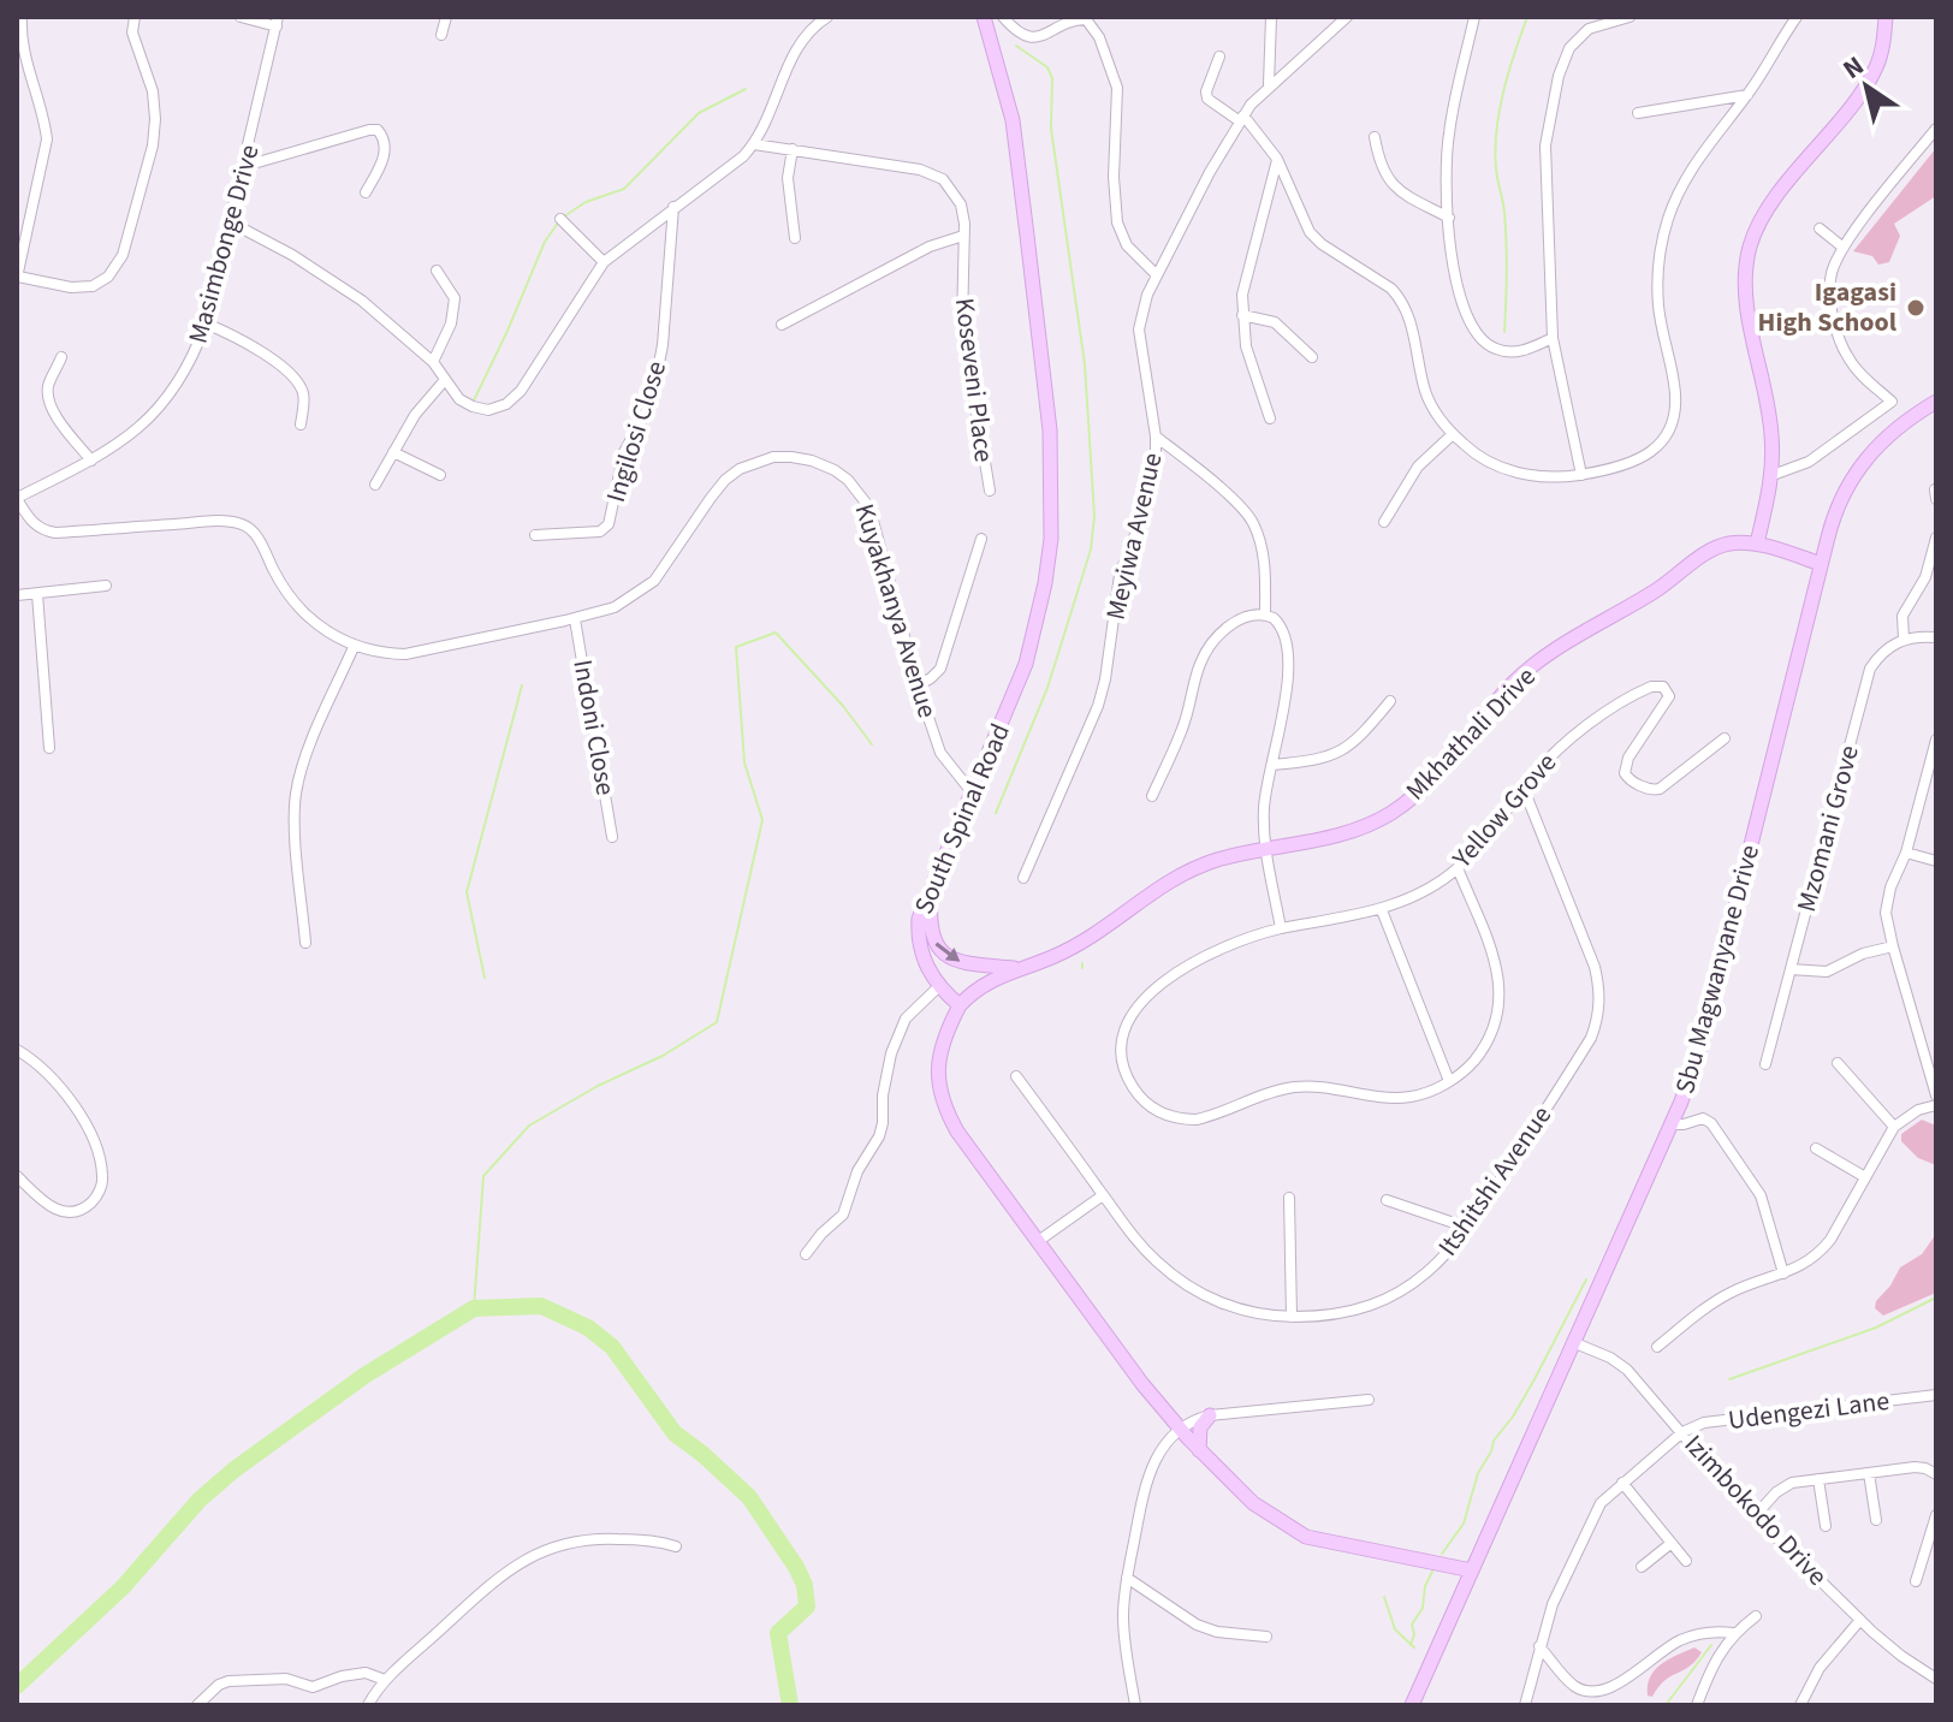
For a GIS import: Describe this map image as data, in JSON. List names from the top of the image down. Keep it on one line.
{"streets":{"street":["Masimbonge Drive","Koseveni Place","Ingilosi Close","Meyiwa Avenue","Kuyakhanya Avenue","Indoni Close","Mkhathali Drive","Yellow Grove","South Spinal Road","Mzomani Grove","Sbu Magwanyane Drive","Itshitshi Avenue","Udengezi Lane","Izimbokodo Drive"]},"crossings":[["Masimbonge Drive","Kuyakhanya Avenue"],["Kuyakhanya Avenue","Indoni Close"],["Kuyakhanya Avenue","South Spinal Road"],["Mkhathali Drive","South Spinal Road"],["Mkhathali Drive","Sbu Magwanyane Drive"],["Yellow Grove","Itshitshi Avenue"],["Sbu Magwanyane Drive","Izimbokodo Drive"],["Udengezi Lane","Izimbokodo Drive"]],"places":["Igagasi High School"],"north":"top left"}
